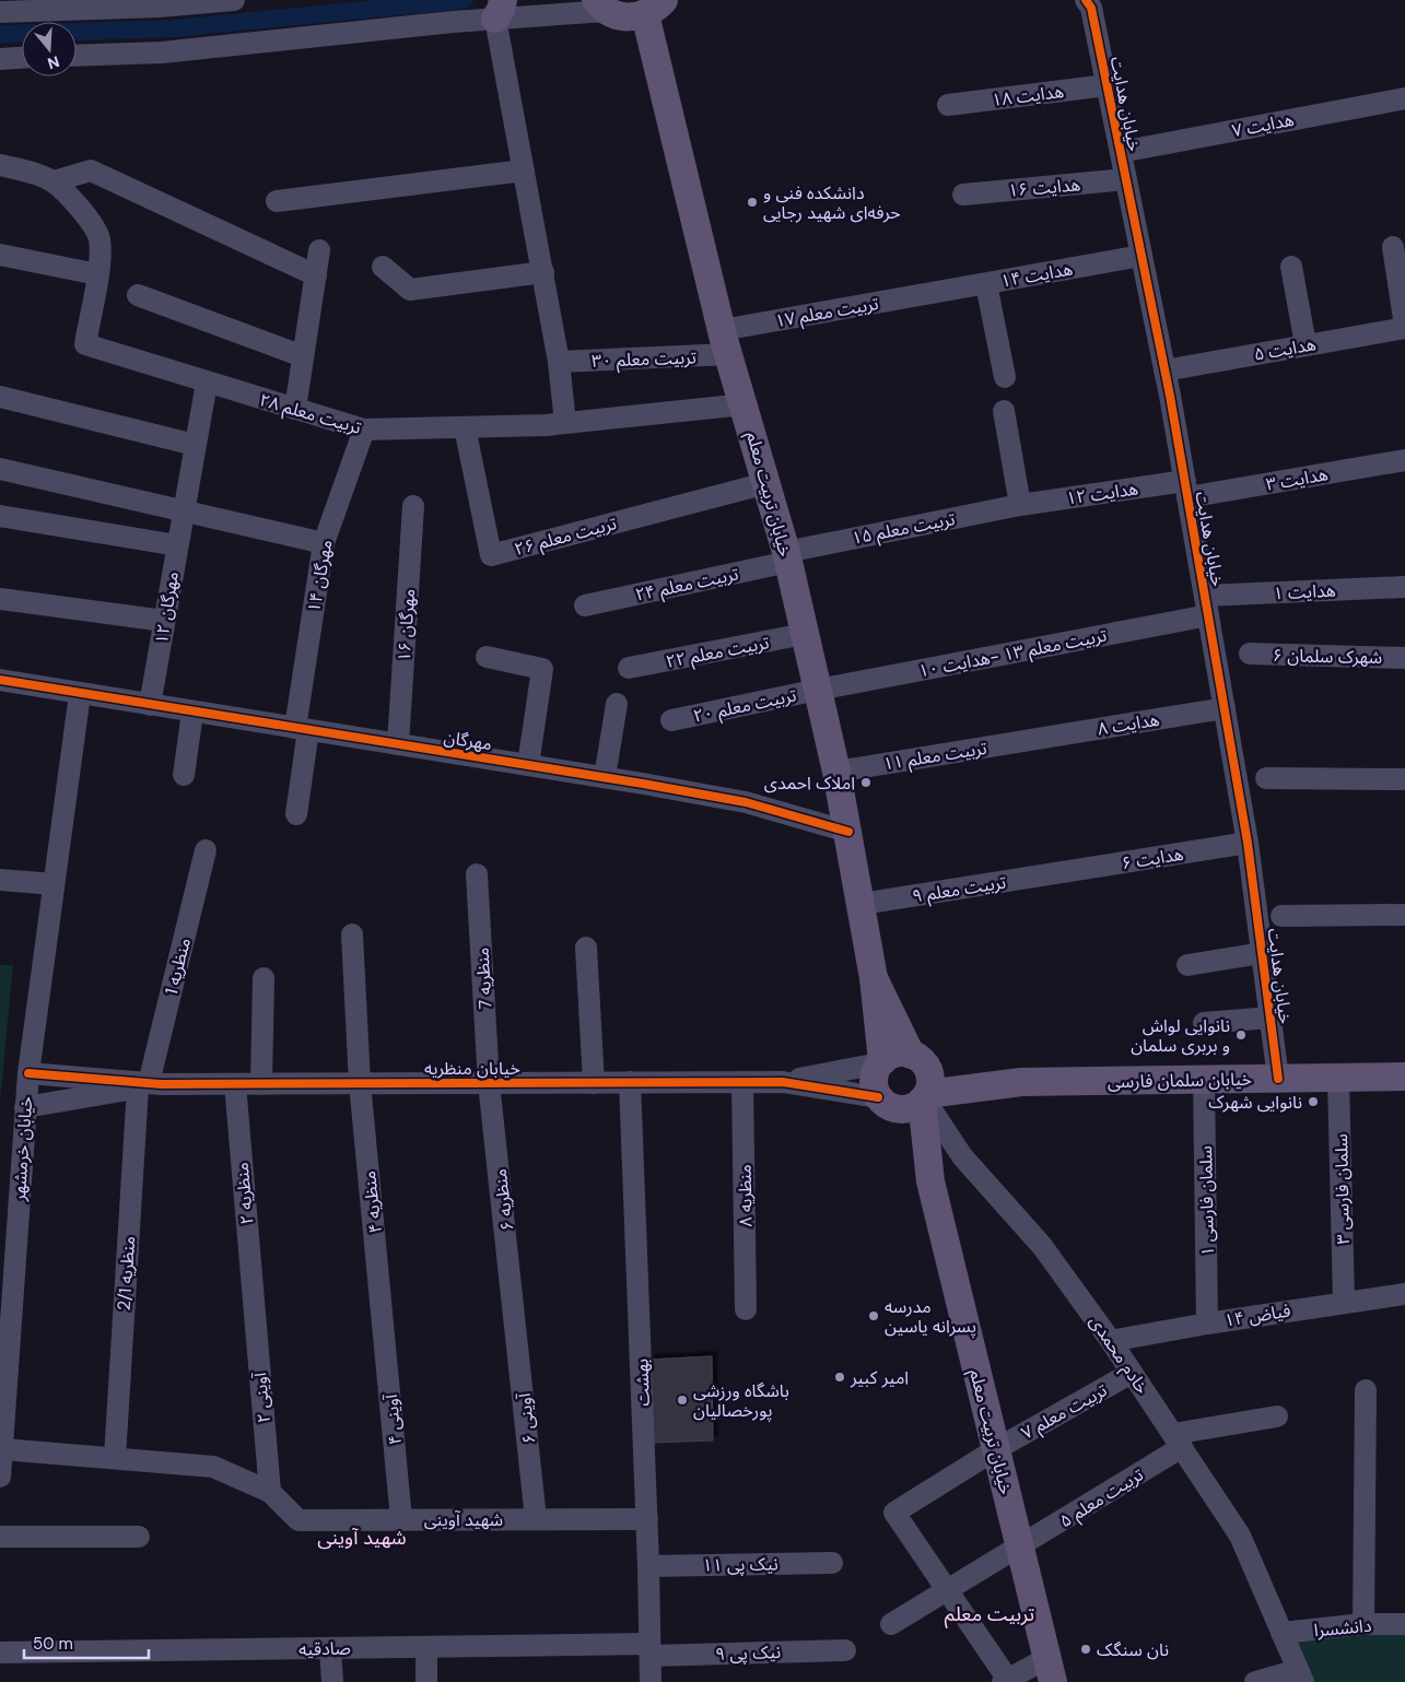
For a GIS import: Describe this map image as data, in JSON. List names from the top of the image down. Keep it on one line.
{"streets":{"main road":["خیابان تربیت معلم","خیابان سلمان فارسی"],"street":["هدایت ۱۸","خیابان هدایت","هدایت ۷","هدایت ۱۶","هدایت ۱۴","تربیت معلم ۱۷","هدایت ۵","تربیت معلم ۳۰","تربیت معلم ۲۸","هدایت ۳","هدایت ۱۲","تربیت معلم ۱۵","تربیت معلم ۲۶","مهرگان ۱۴","تربیت معلم ۲۴","هدایت ۱","مهرگان ۱۲","مهرگان ۱۶","تربیت معلم ۲۲","تربیت معلم ۱۳ -هدایت ۱۰","شهرک سلمان ۶","تربیت معلم ۲۰","هدایت ۸","مهرگان","تربیت معلم ۱۱","هدایت ۶","تربیت معلم ۹","منظریه 1","منظریه 7","خیابان منظریه","خیابان خرمشهر","سلمان فارسی ۳","منظریه ۲","منظریه ۸","منظریه ۶","سلمان فارسی ۱","منظریه ۴","منظریه 2/1","فیاض ۱۴","خادم محمدی","بهشت","آوینی ۲","تربیت معلم ۷","آوینی ۶","آوینی ۴","تربیت معلم ۵","شهید آوینی","نیک پی ۱۱","دانشسرا","صادقیه","نیک پی ۹"]},"crossings":[["هدایت ۱۸","خیابان هدایت"],["خیابان هدایت","هدایت ۷"],["خیابان هدایت","هدایت ۱۶"],["خیابان هدایت","هدایت ۱۴"],["خیابان هدایت","هدایت ۵"],["خیابان هدایت","هدایت ۳"],["خیابان هدایت","هدایت ۱۲"],["خیابان هدایت","هدایت ۱"],["خیابان هدایت","تربیت معلم ۱۳ -هدایت ۱۰"],["خیابان هدایت","هدایت ۸"],["خیابان هدایت","هدایت ۶"],["خیابان هدایت","خیابان سلمان فارسی"],["هدایت ۱۴","تربیت معلم ۱۷"],["تربیت معلم ۱۷","تربیت معلم ۳۰"],["تربیت معلم ۱۷","خیابان تربیت معلم"],["تربیت معلم ۳۰","خیابان تربیت معلم"],["تربیت معلم ۲۸","خیابان تربیت معلم"],["تربیت معلم ۲۸","تربیت معلم ۲۶"],["تربیت معلم ۲۸","مهرگان ۱۴"],["تربیت معلم ۲۸","مهرگان ۱۲"],["هدایت ۳","هدایت ۱۲"],["هدایت ۱۲","تربیت معلم ۱۵"],["خیابان تربیت معلم","تربیت معلم ۱۵"],["خیابان تربیت معلم","تربیت معلم ۲۶"],["خیابان تربیت معلم","تربیت معلم ۲۴"],["خیابان تربیت معلم","تربیت معلم ۲۲"],["خیابان تربیت معلم","تربیت معلم ۱۳ -هدایت ۱۰"],["خیابان تربیت معلم","تربیت معلم ۲۰"],["خیابان تربیت معلم","مهرگان"],["خیابان تربیت معلم","تربیت معلم ۱۱"],["خیابان تربیت معلم","تربیت معلم ۹"],["خیابان تربیت معلم","تربیت معلم ۷"],["خیابان تربیت معلم","تربیت معلم ۵"],["تربیت معلم ۱۵","تربیت معلم ۲۴"],["مهرگان ۱۴","مهرگان"],["هدایت ۱","تربیت معلم ۱۳ -هدایت ۱۰"],["مهرگان ۱۲","مهرگان"],["مهرگان ۱۶","مهرگان"],["تربیت معلم ۱۳ -هدایت ۱۰","تربیت معلم ۲۰"],["هدایت ۸","تربیت معلم ۱۱"],["مهرگان","خیابان خرمشهر"],["هدایت ۶","تربیت معلم ۹"],["منظریه 1","خیابان منظریه"],["منظریه 1","منظریه 2/1"],["منظریه 7","خیابان منظریه"],["منظریه 7","منظریه ۶"],["خیابان منظریه","منظریه ۲"],["خیابان منظریه","منظریه ۸"],["خیابان منظریه","منظریه ۶"],["خیابان منظریه","منظریه ۴"],["خیابان منظریه","منظریه 2/1"],["خیابان منظریه","بهشت"],["خیابان سلمان فارسی","سلمان فارسی ۳"],["خیابان سلمان فارسی","سلمان فارسی ۱"],["خیابان خرمشهر","شهید آوینی"],["سلمان فارسی ۳","فیاض ۱۴"],["منظریه ۲","آوینی ۲"],["منظریه ۶","آوینی ۶"],["سلمان فارسی ۱","فیاض ۱۴"],["منظریه ۴","آوینی ۴"],["منظریه 2/1","شهید آوینی"],["فیاض ۱۴","خادم محمدی"],["خادم محمدی","تربیت معلم ۷"],["خادم محمدی","تربیت معلم ۵"],["خادم محمدی","دانشسرا"],["بهشت","شهید آوینی"],["بهشت","نیک پی ۱۱"],["بهشت","صادقیه"],["بهشت","نیک پی ۹"],["آوینی ۲","شهید آوینی"],["تربیت معلم ۷","تربیت معلم ۵"],["آوینی ۶","شهید آوینی"],["آوینی ۴","شهید آوینی"],["صادقیه","نیک پی ۹"]],"districts":["شهید آوینی","تربیت معلم"],"places":["دانشکده فنی و حرفه‌ای شهید رجایی","املاک احمدی","نانوایی لواش و بربری سلمان","نانوایی شهرک","مدرسه پسرانه یاسین","امیر کبیر","باشگاه ورزشی پورخصالیان","نان سنگک"],"scale_bar":"50 m","north":"bottom"}
